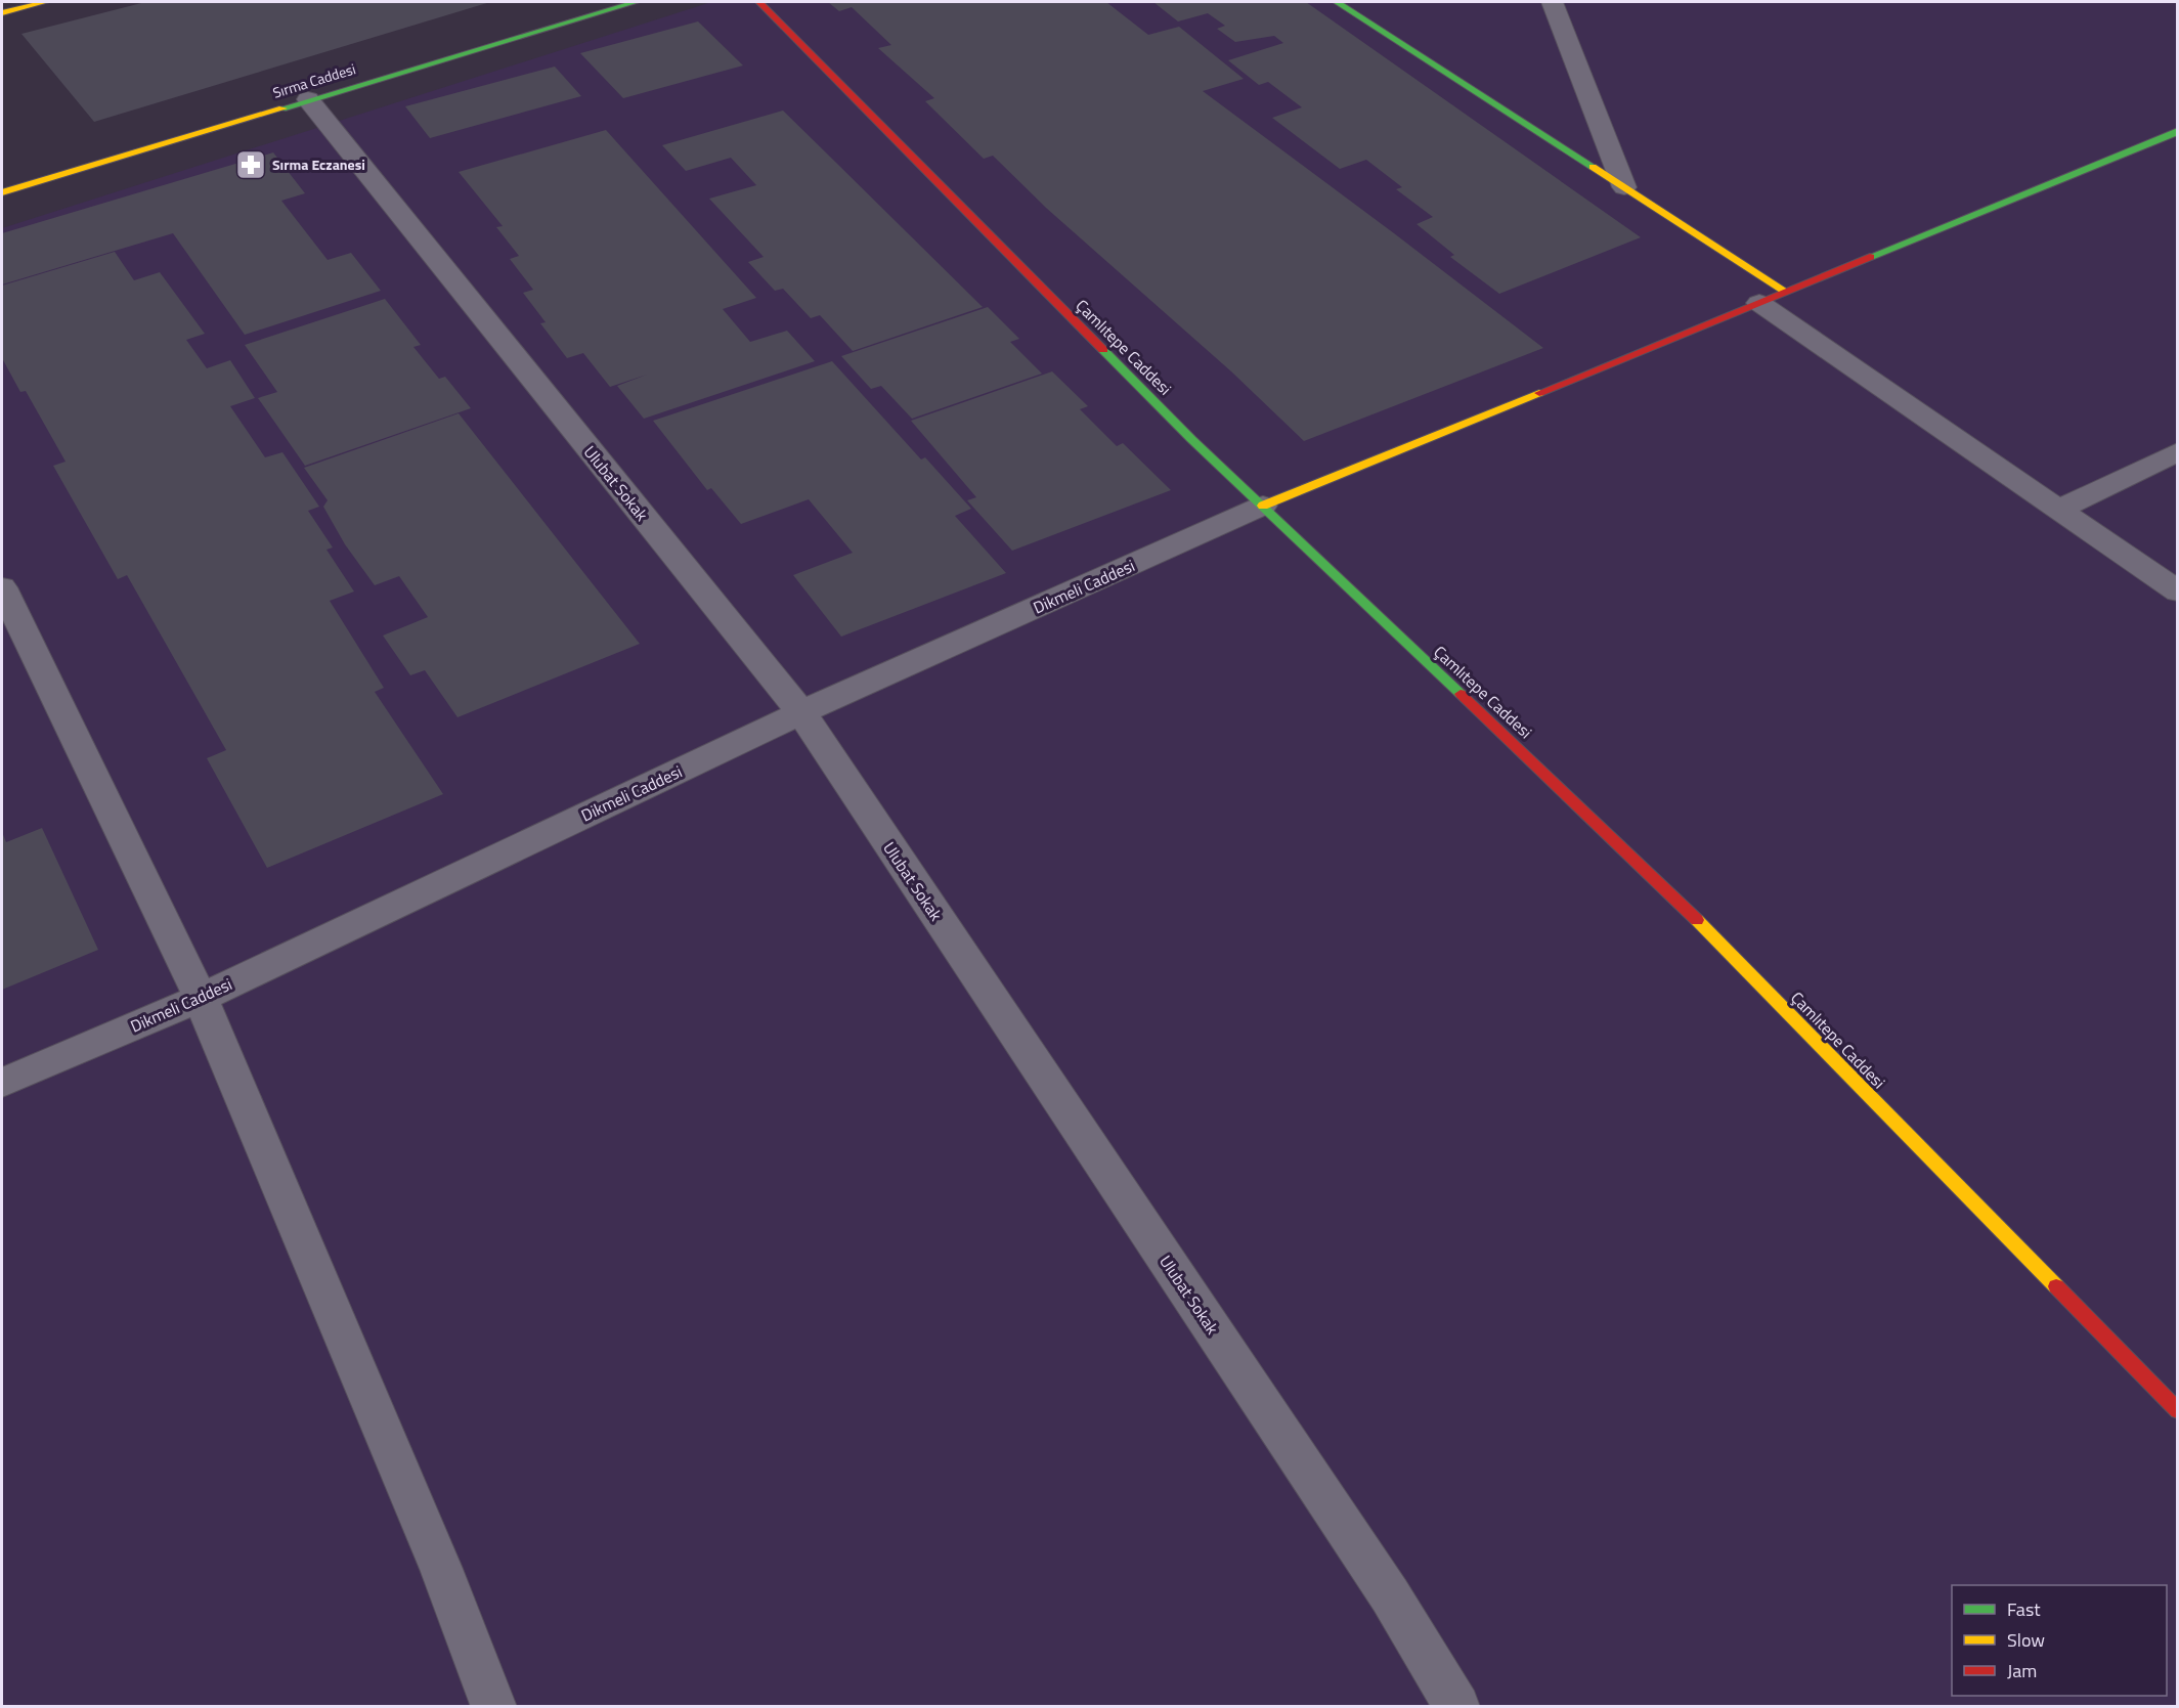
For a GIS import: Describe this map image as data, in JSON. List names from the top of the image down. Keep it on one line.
{"streets":{"street":["Sırma Caddesi","Çamlıtepe Caddesi","Ulubat Sokak","Dikmeli Caddesi"]},"crossings":[["Sırma Caddesi","Ulubat Sokak"],["Çamlıtepe Caddesi","Dikmeli Caddesi"],["Ulubat Sokak","Dikmeli Caddesi"]],"places":{"pharmacy":["Sırma Eczanesi"]},"legend":["Fast","Slow","Jam"]}
